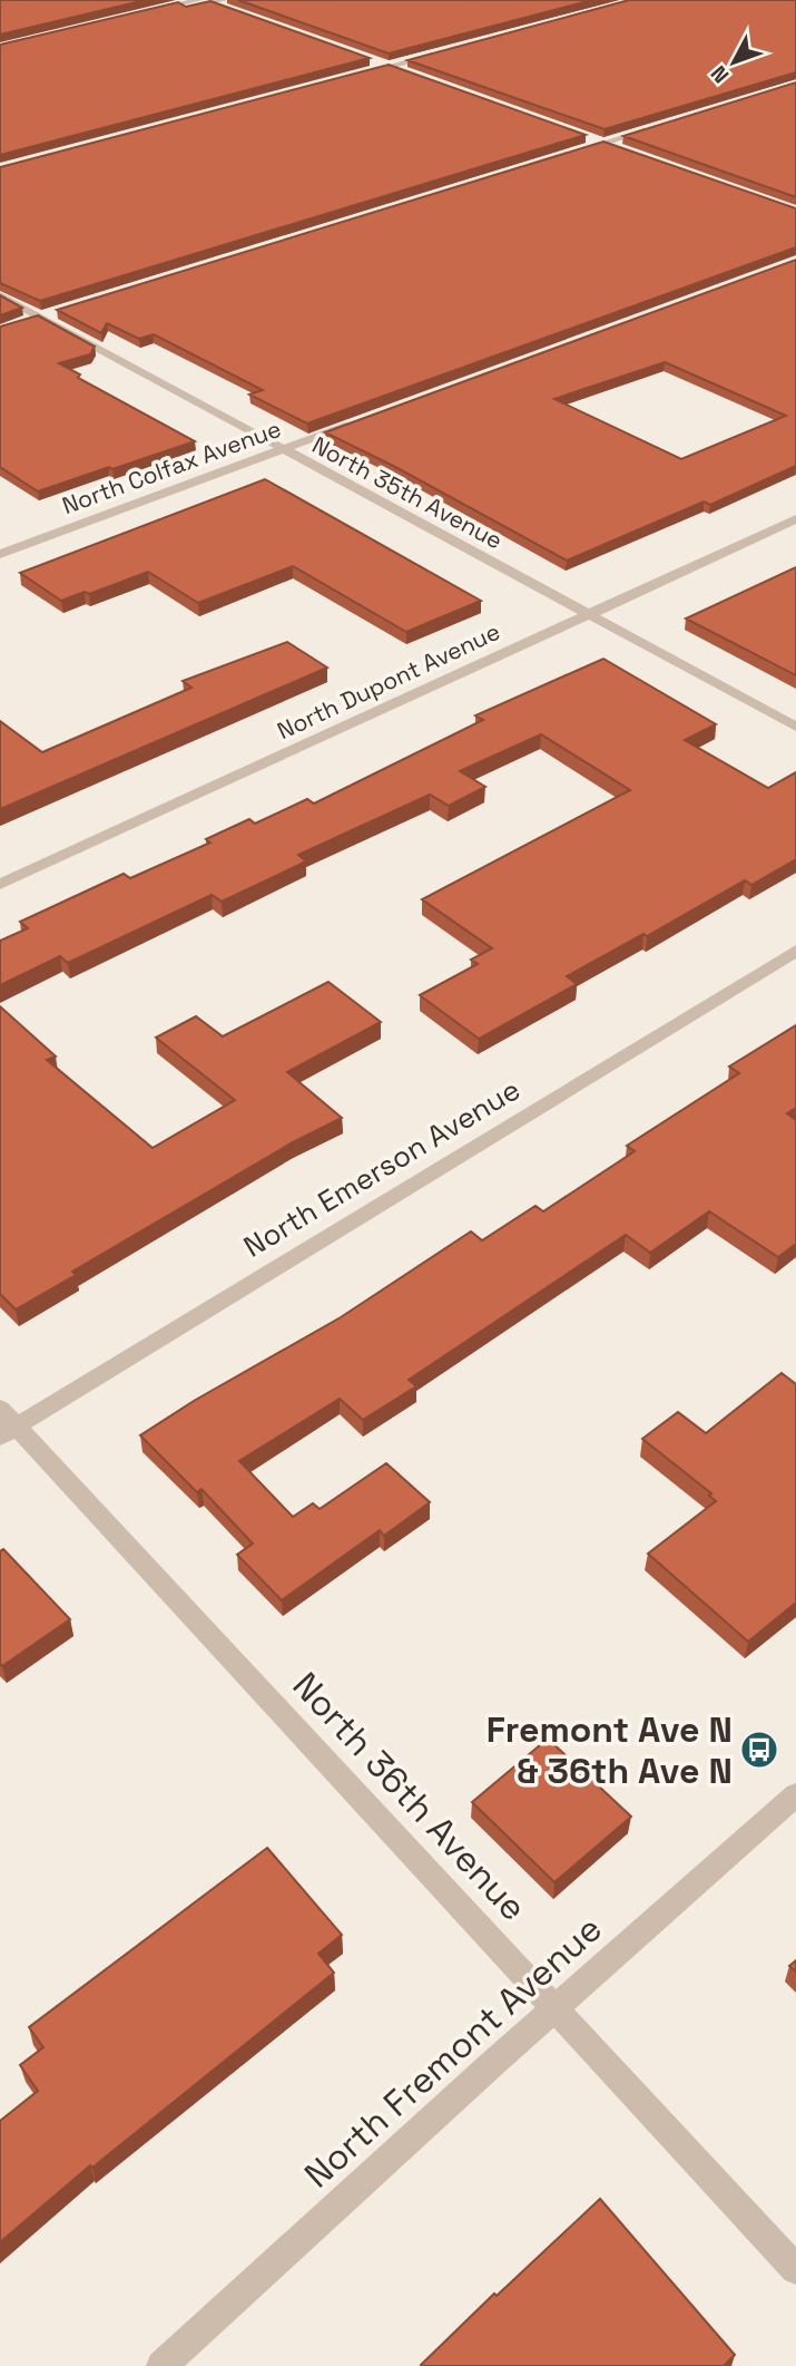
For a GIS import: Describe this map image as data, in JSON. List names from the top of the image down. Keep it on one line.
{"streets":{"street":["North Colfax Avenue","North 35th Avenue","North Dupont Avenue","North Emerson Avenue","North 36th Avenue","North Fremont Avenue"]},"crossings":[["North Colfax Avenue","North 35th Avenue"],["North 35th Avenue","North Dupont Avenue"],["North Emerson Avenue","North 36th Avenue"],["North 36th Avenue","North Fremont Avenue"]],"places":{"bus stop":["Fremont Ave N & 36th Ave N"]},"north":"bottom left"}
